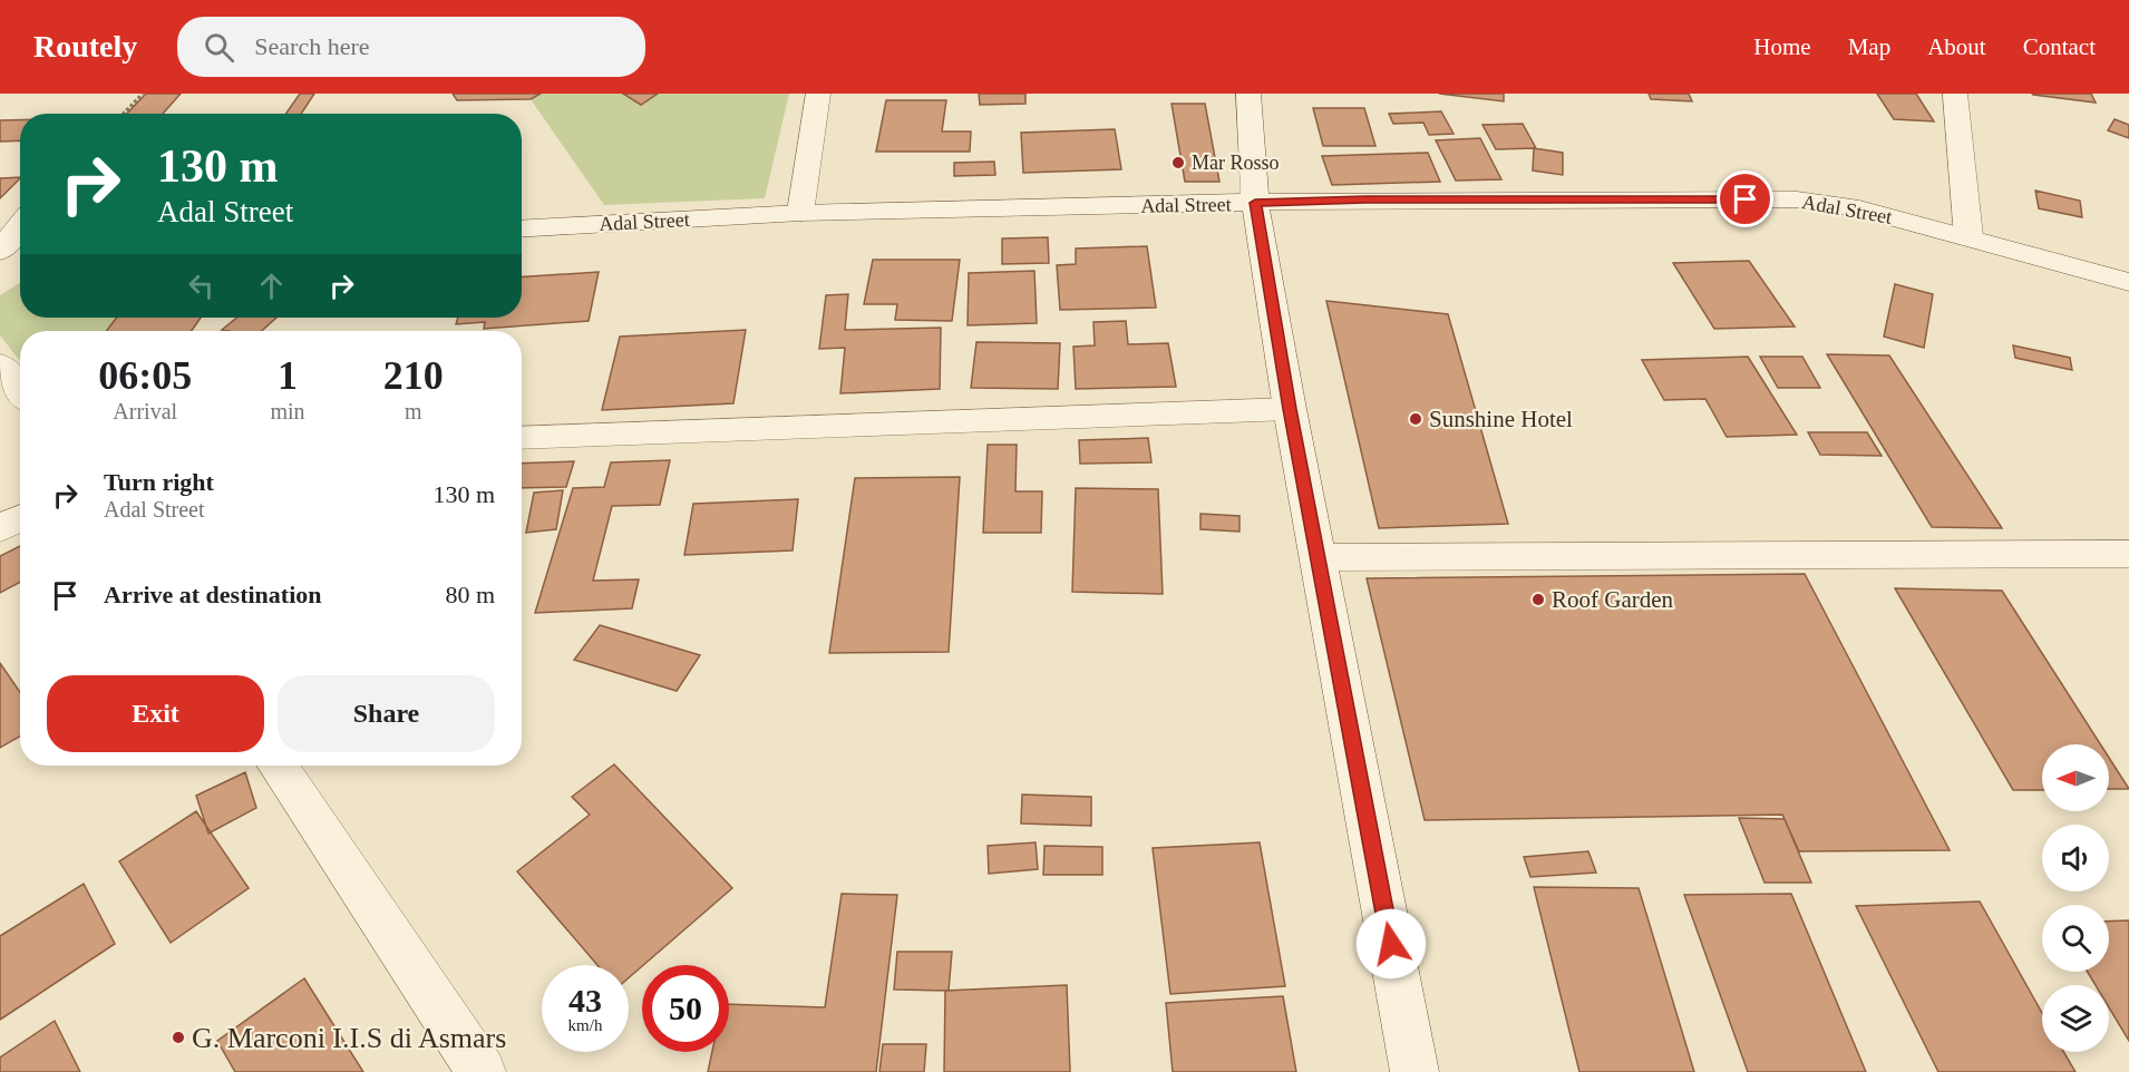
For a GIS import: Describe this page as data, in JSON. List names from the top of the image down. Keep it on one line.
{"streets":{"street":["Adal Street"]},"places":["Mar Rosso","Sunshine Hotel","Roof Garden","G. Marconi I.I.S di Asmars"],"north":"left","page":{"header":"Routely","search":"Search here","nav":["Home","Map","About","Contact"],"turn":["130 m","Adal Street"],"eta":["06:05","Arrival","1","min","210","m"],"list":[{"name":"Turn right","note":"Adal Street","value":"130 m"},{"name":"Arrive at destination","value":"80 m"}],"buttons":["Exit","Share"],"speed":"43 km/h","limit":"50"}}
